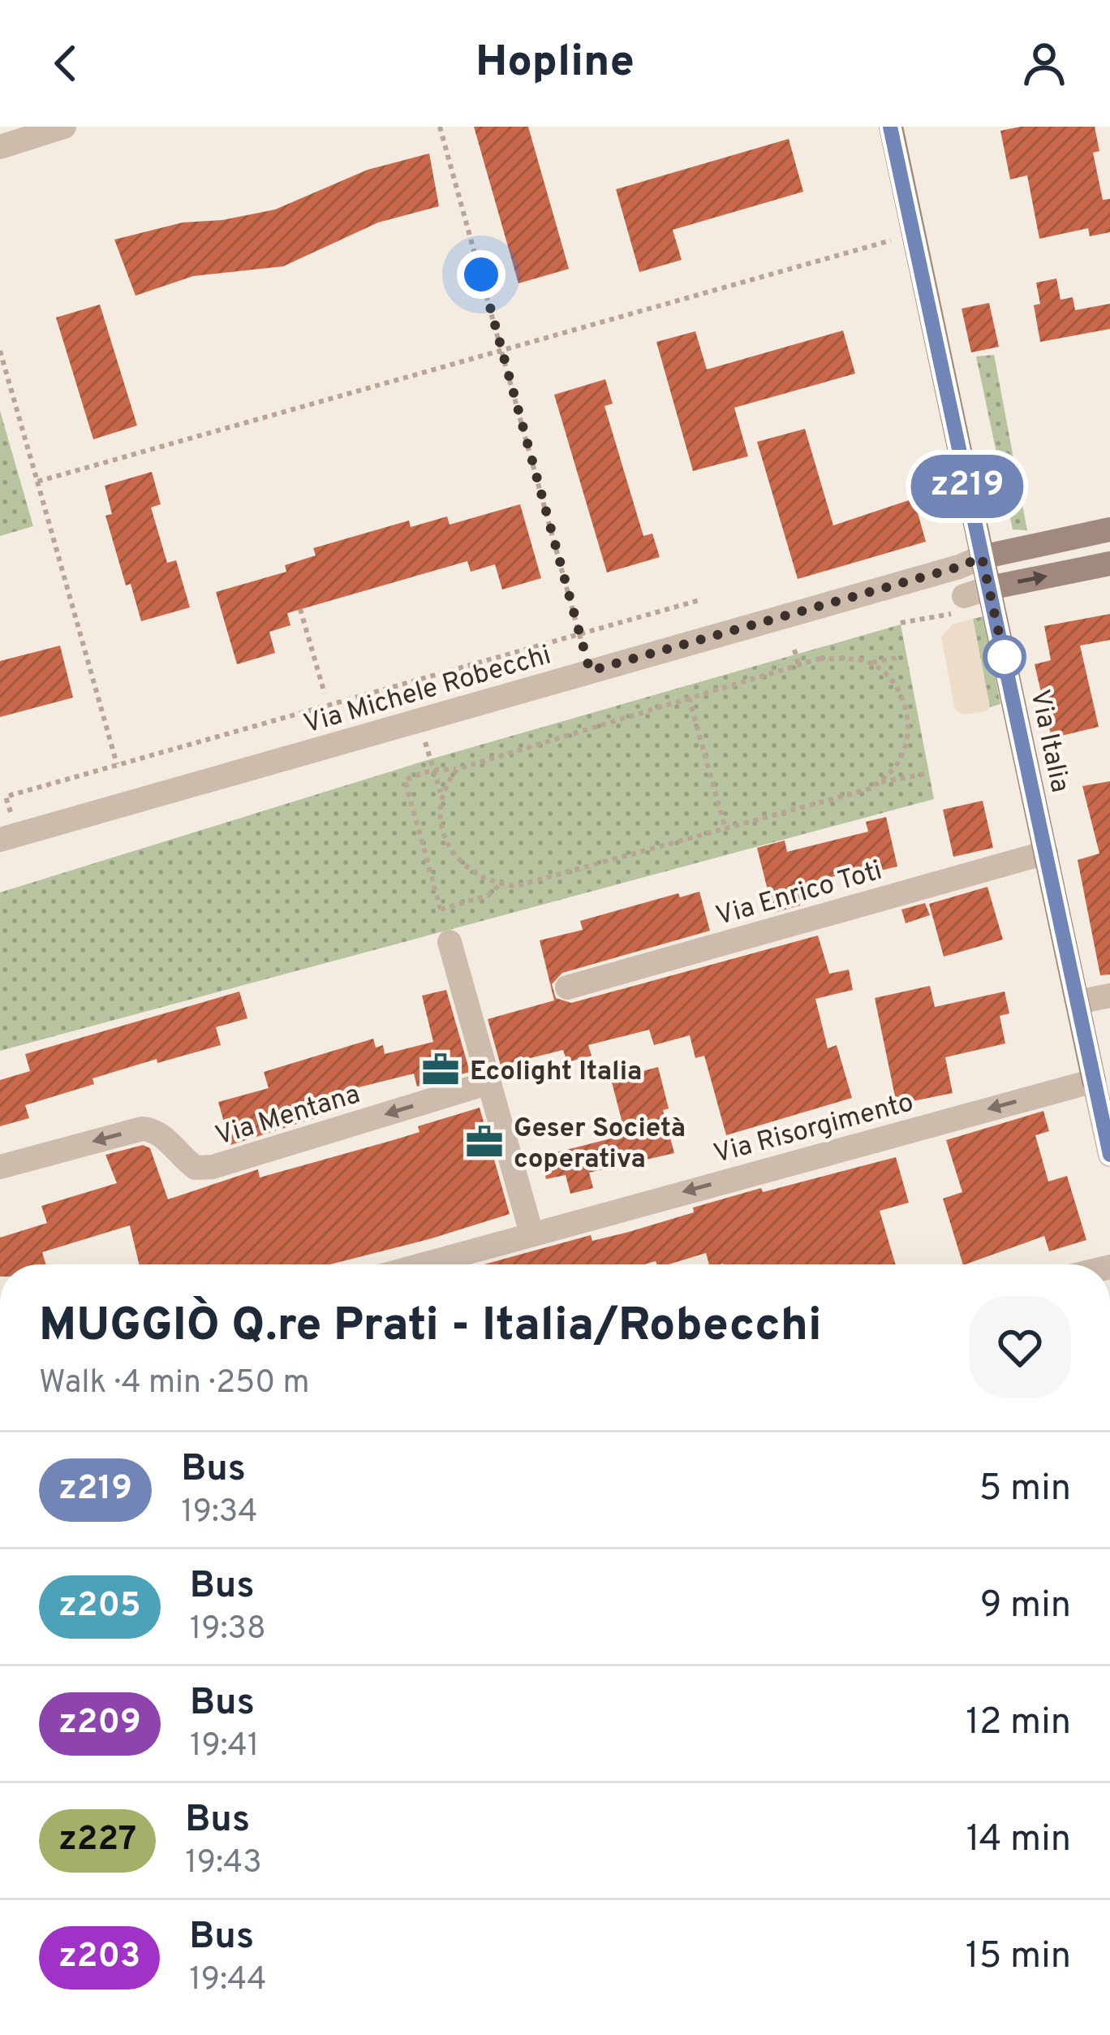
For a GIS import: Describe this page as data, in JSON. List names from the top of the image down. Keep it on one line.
{"streets":{"street":["Via Michele Robecchi","Via Italia","Via Enrico Toti","Via Mentana","Via Risorgimento"]},"crossings":[["Via Michele Robecchi","Via Italia"],["Via Italia","Via Enrico Toti"],["Via Italia","Via Risorgimento"]],"one_way":["Via Mentana","Via Risorgimento"],"places":{"office":["Ecolight Italia","Geser Società coperativa"]},"lines":["bus line z219"],"page":{"header":"Hopline","on_map":"z219","heading":["MUGGIÒ Q.re Prati - Italia/Robecchi","Walk · 4 min · 250 m"],"list":[{"mark":"z219","name":"Bus","note":"19:34","value":"5 min"},{"mark":"z205","name":"Bus","note":"19:38","value":"9 min"},{"mark":"z209","name":"Bus","note":"19:41","value":"12 min"},{"mark":"z227","name":"Bus","note":"19:43","value":"14 min"},{"mark":"z203","name":"Bus","note":"19:44","value":"15 min"}]}}
